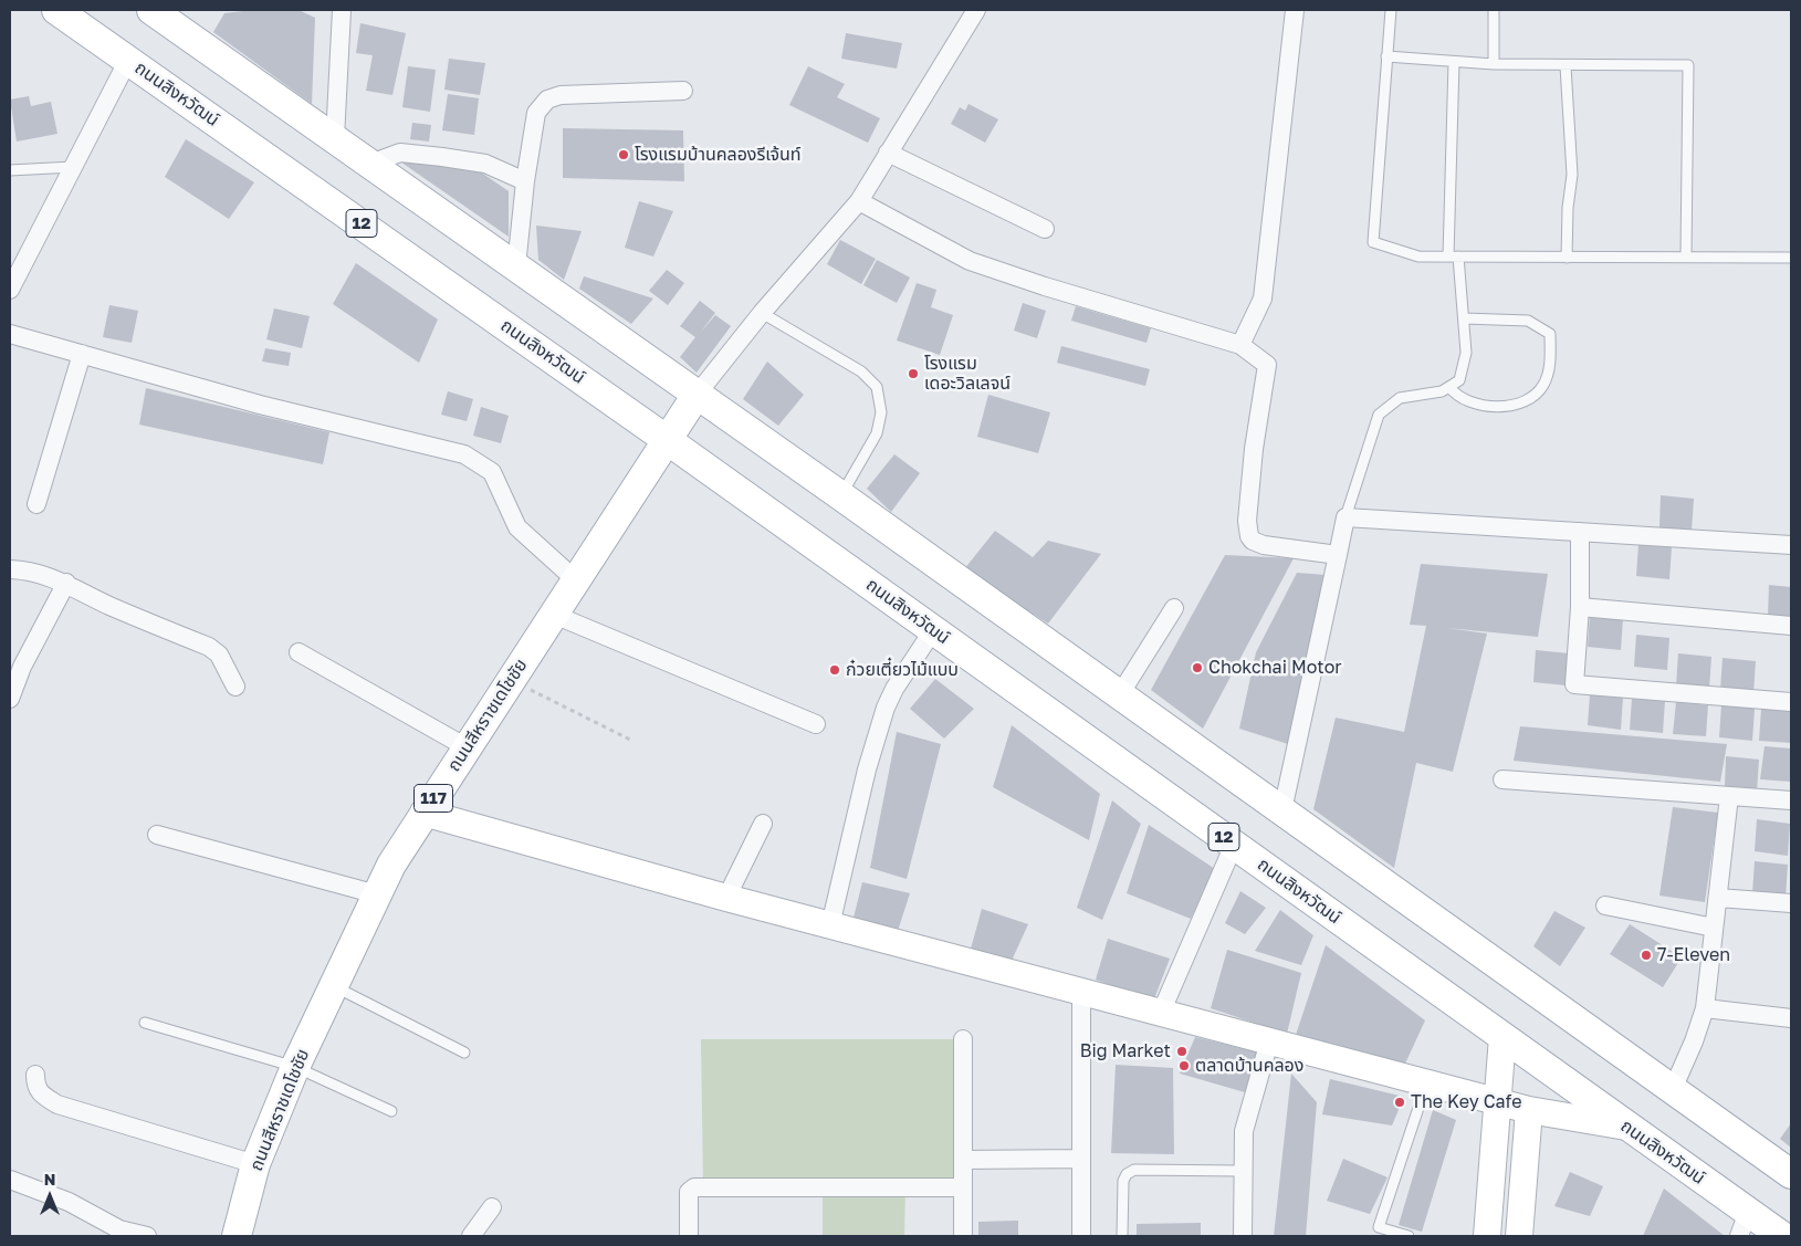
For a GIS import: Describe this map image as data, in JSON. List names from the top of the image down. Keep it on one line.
{"streets":{"main road":["ถนนสิงหวัฒน์","12","ถนนสีหราชเดโชชัย","117"]},"crossings":[["ถนนสิงหวัฒน์","ถนนสีหราชเดโชชัย"]],"places":["โรงแรมบ้านคลองรีเจ้นท์","โรงแรม เดอะวิลเลจน์","Chokchai Motor","ก๋วยเตี๋ยวไม้แบบ","7-Eleven","Big Market","ตลาดบ้านคลอง","The Key Cafe"],"north":"top"}
